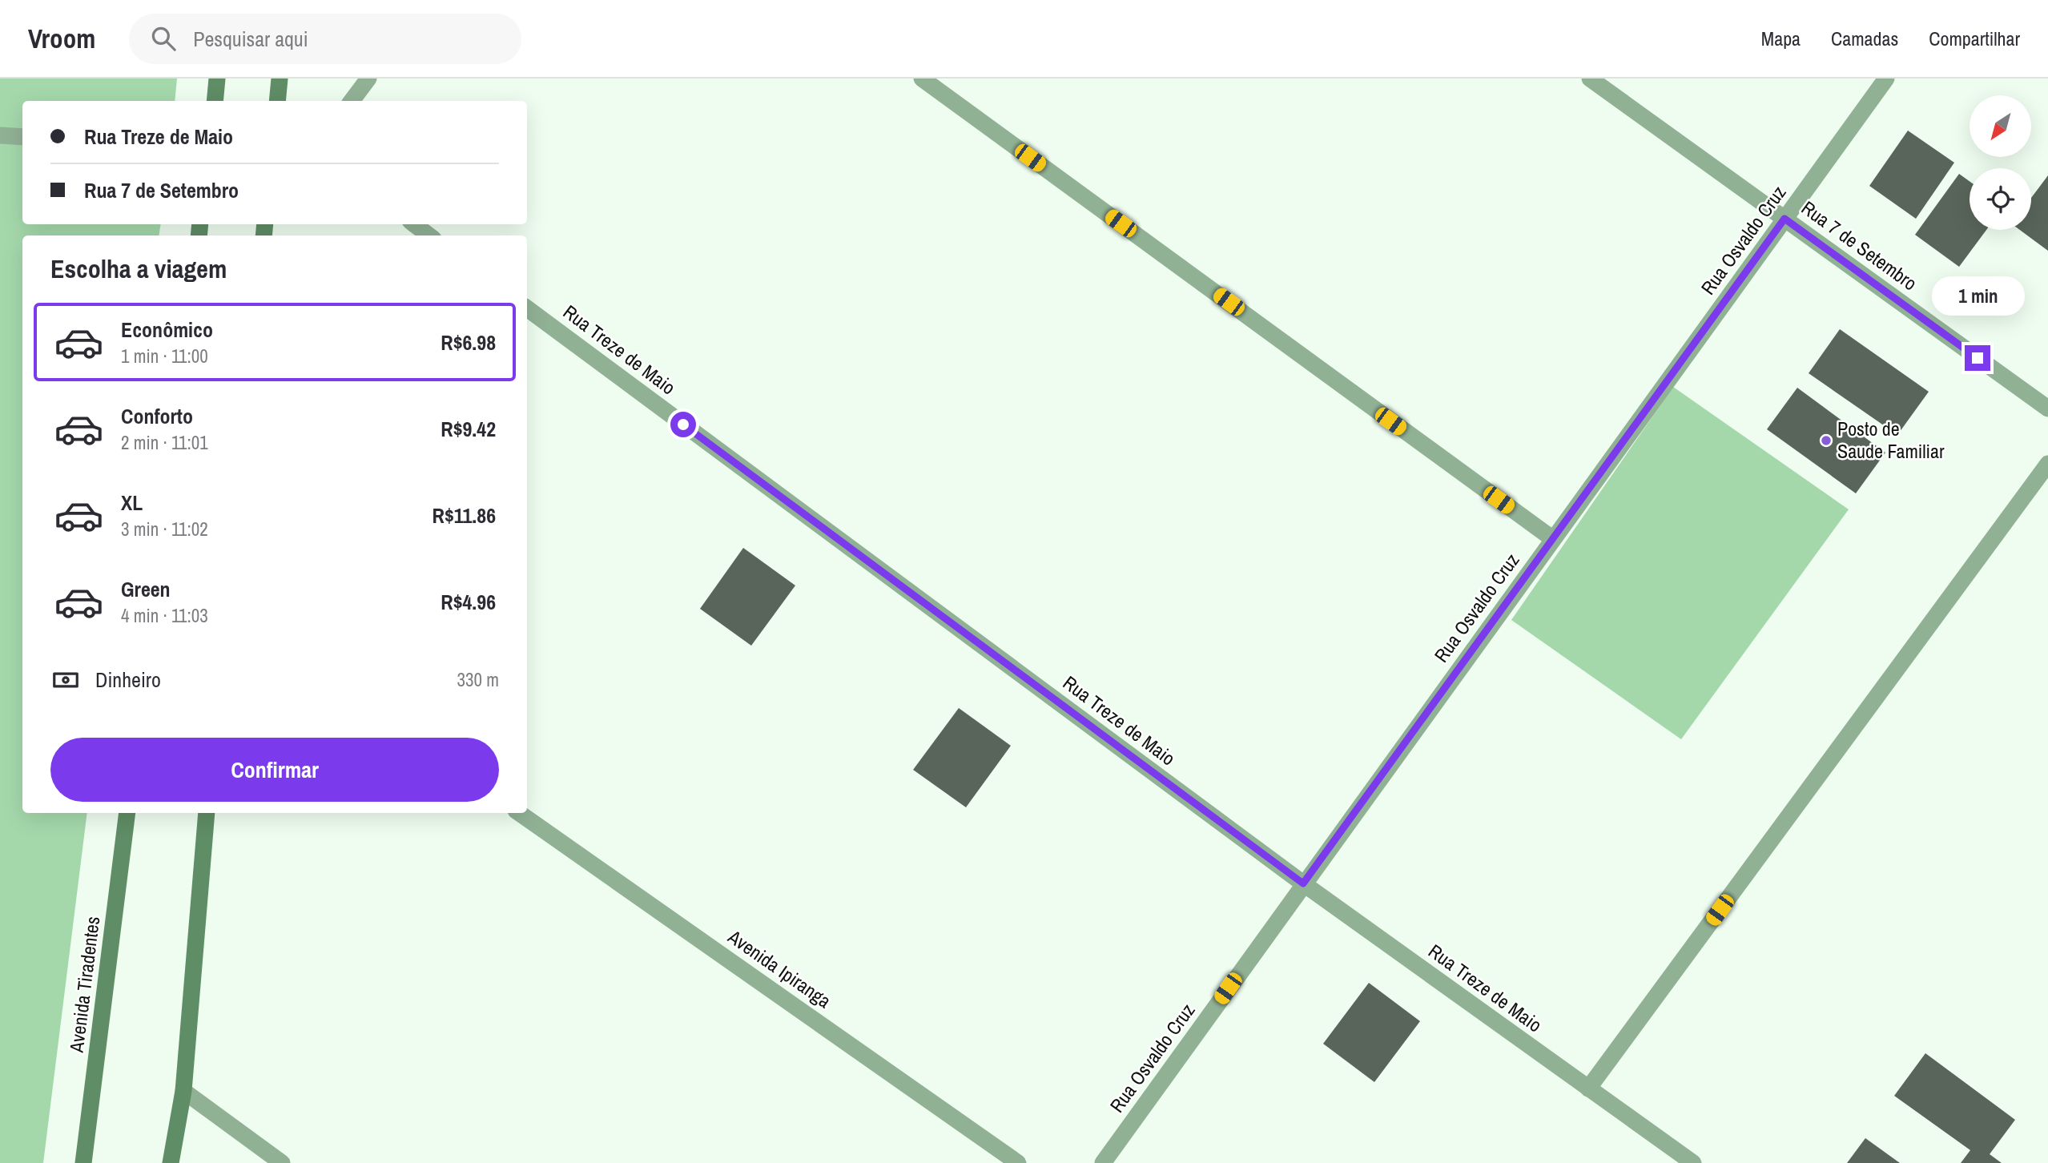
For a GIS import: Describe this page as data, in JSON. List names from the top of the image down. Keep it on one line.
{"streets":{"street":["Rua Osvaldo Cruz","Rua 7 de Setembro","Rua Treze de Maio","Avenida Ipiranga","Avenida Tiradentes"]},"crossings":[["Rua Osvaldo Cruz","Rua 7 de Setembro"],["Rua Osvaldo Cruz","Rua Treze de Maio"]],"places":["Posto de Saude Familiar"],"north":"bottom left","page":{"header":"Vroom","search":"Pesquisar aqui","nav":["Mapa","Camadas","Compartilhar"],"banner":["Rua Treze de Maio","Rua 7 de Setembro"],"heading":"Escolha a viagem","bubble":"1 min","list":[{"name":"Econômico","note":"1 min · 11:00","value":"R$6.98"},{"name":"Conforto","note":"2 min · 11:01","value":"R$9.42"},{"name":"XL","note":"3 min · 11:02","value":"R$11.86"},{"name":"Green","note":"4 min · 11:03","value":"R$4.96"}],"pay":["Dinheiro","330 m"],"buttons":"Confirmar"}}
